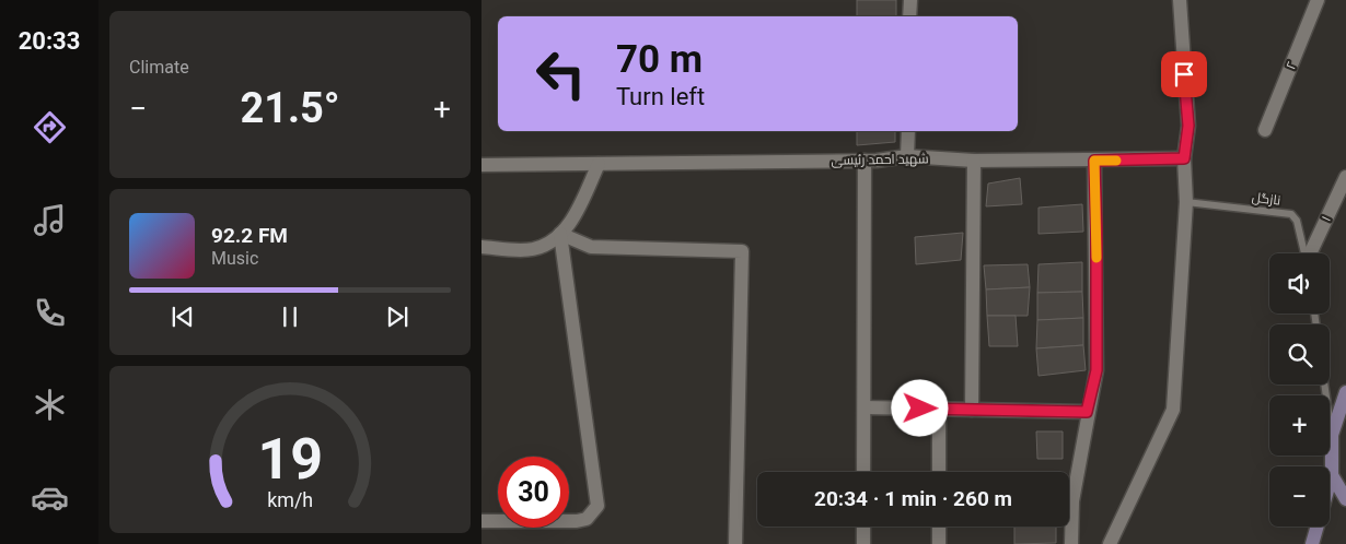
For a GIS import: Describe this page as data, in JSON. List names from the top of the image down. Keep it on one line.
{"streets":{"street":["۲","شهید احمد رئیسی","۱"],"lane":["نازگل"]},"page":{"tabs":"20:33","tile":"Climate","turn":["70 m","Turn left"],"heat":["−","21.5°","+"],"song":["92.2 FM","Music"],"map_buttons":["+","−"],"limit":"30","trip":"20:34 · 1 min · 260 m","gauge":["19","km/h"]}}
